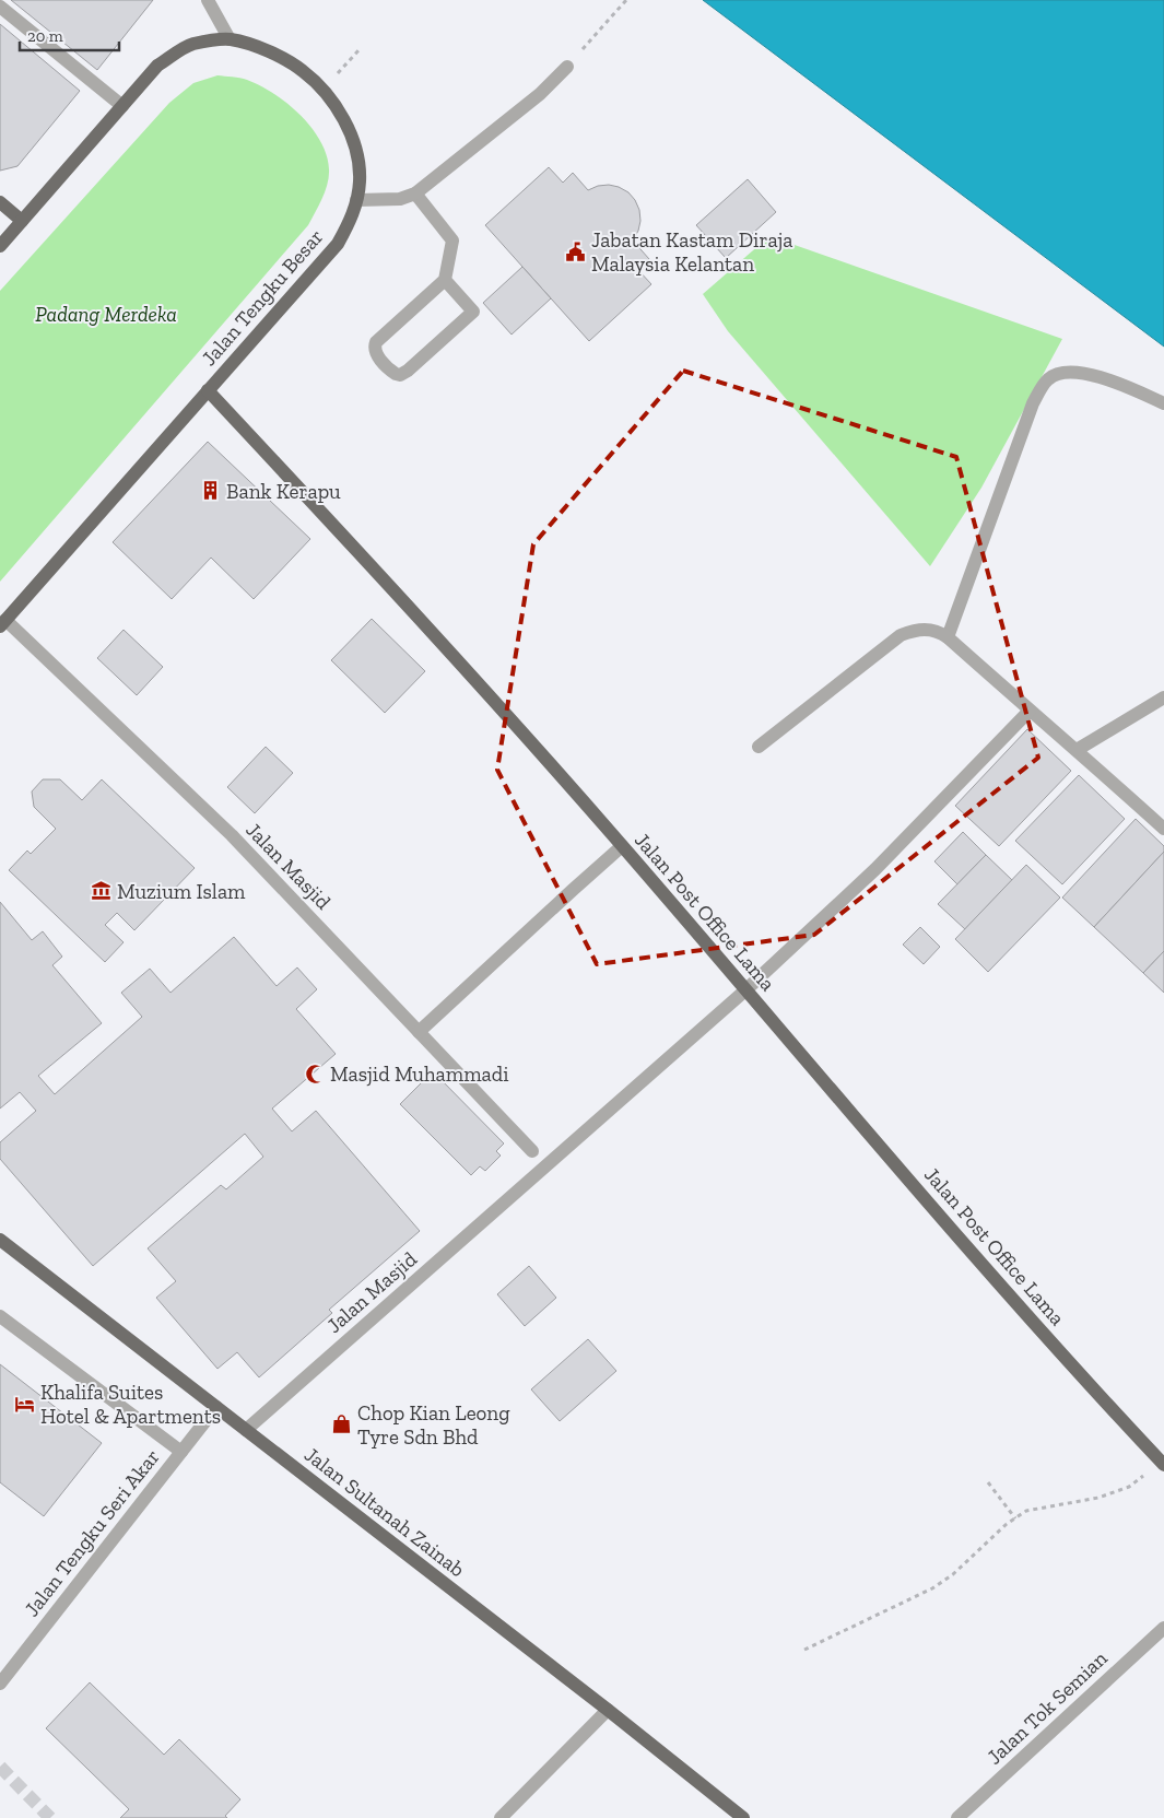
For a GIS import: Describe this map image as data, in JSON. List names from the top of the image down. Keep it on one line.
{"streets":{"main road":["Jalan Tengku Besar","Jalan Post Office Lama","Jalan Sultanah Zainab"],"street":["Jalan Masjid","Jalan Tengku Seri Akar","Jalan Tok Semian"]},"crossings":[["Jalan Tengku Besar","Jalan Masjid"],["Jalan Tengku Besar","Jalan Post Office Lama"],["Jalan Masjid","Jalan Post Office Lama"],["Jalan Masjid","Jalan Sultanah Zainab"],["Jalan Sultanah Zainab","Jalan Tengku Seri Akar"]],"parks":["Padang Merdeka"],"places":{"public building":["Jabatan Kastam Diraja Malaysia Kelantan"],"building":["Bank Kerapu"],"museum":["Muzium Islam"],"mosque":["Masjid Muhammadi"],"hotel":["Khalifa Suites Hotel & Apartments"],"shop":["Chop Kian Leong Tyre Sdn Bhd"]},"scale_bar":"20 m"}
